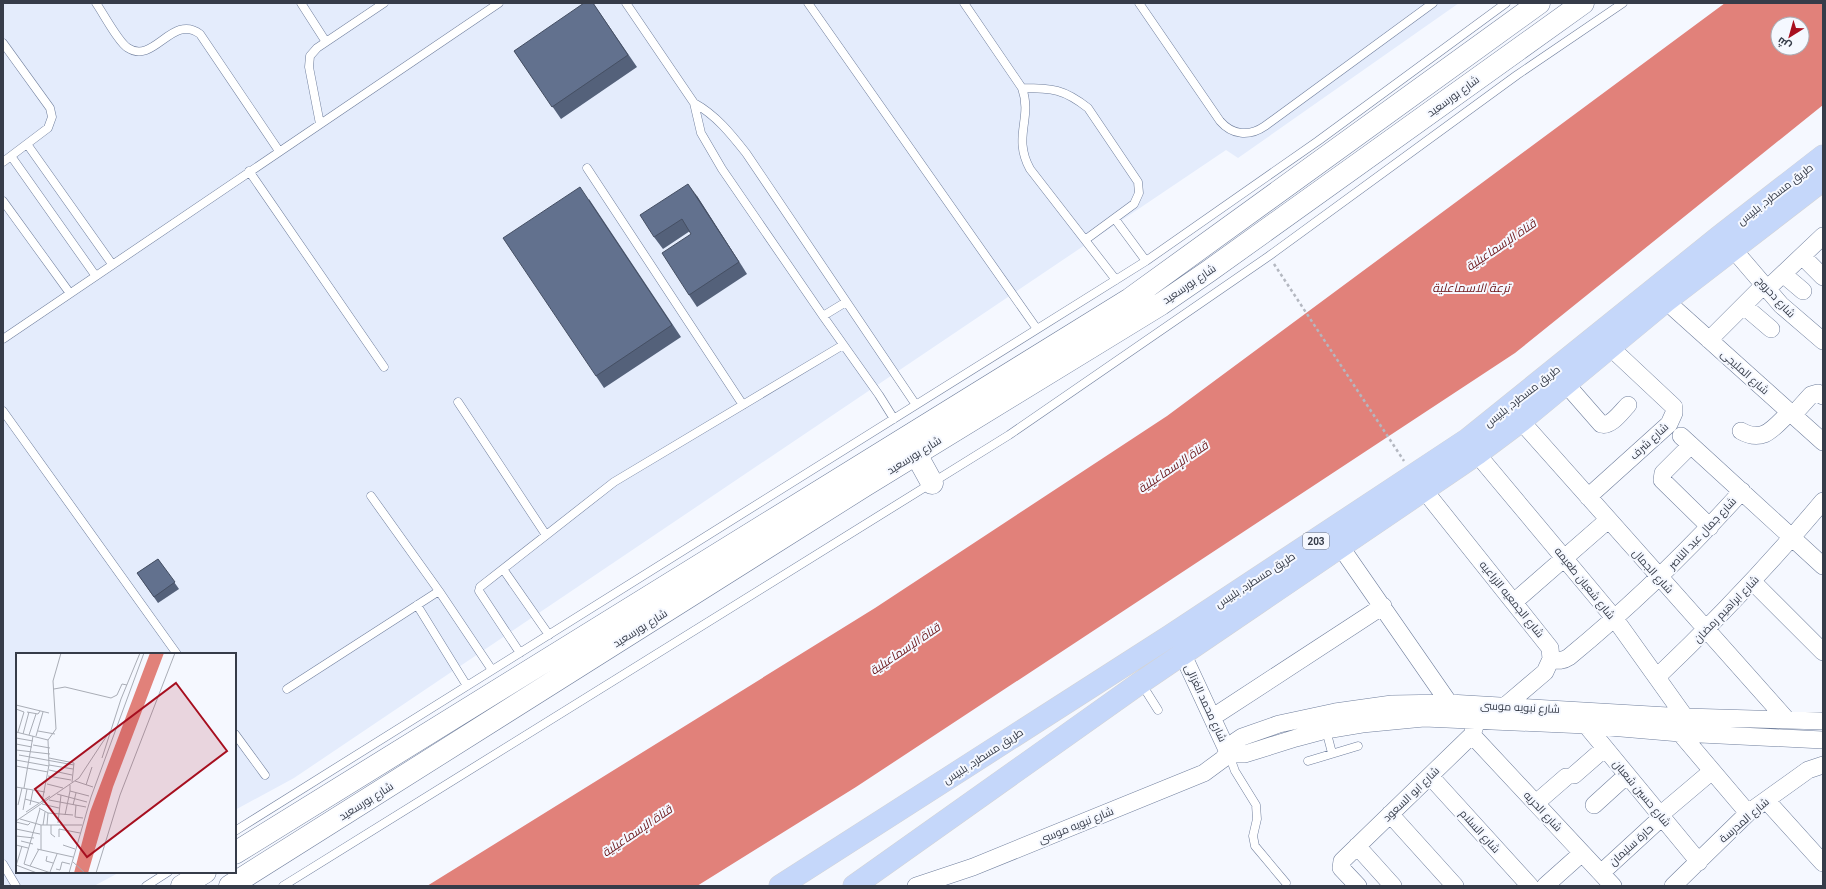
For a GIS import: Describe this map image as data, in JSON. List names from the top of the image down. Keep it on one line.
{"streets":{"main road":["شارع بورسعيد","طريق مسطرد, بلبيس","203"],"street":["شارع دحروج","شارع المليجى","شارع شرف","شارع جمال عبد الناصر","شارع الجمال","شارع شعبان طعيمه","شارع الجمعيه الزراعيه","شارع ابراهيم رمضان","شارع محمد الغزالى","شارع نبويه موسى","شارع حسين شعبان","شارع ابو السعود","شارع الحريه","شارع المدرسة","شارع السلام","حارة سليمان"]},"crossings":[["طريق مسطرد, بلبيس","شارع دحروج"],["طريق مسطرد, بلبيس","شارع المليجى"],["طريق مسطرد, بلبيس","شارع شرف"],["طريق مسطرد, بلبيس","شارع الجمال"],["طريق مسطرد, بلبيس","شارع شعبان طعيمه"],["طريق مسطرد, بلبيس","شارع الجمعيه الزراعيه"],["طريق مسطرد, بلبيس","شارع محمد الغزالى"],["شارع شرف","شارع الجمال"],["شارع جمال عبد الناصر","شارع الجمال"],["شارع جمال عبد الناصر","شارع شعبان طعيمه"],["شارع جمال عبد الناصر","شارع الجمعيه الزراعيه"],["شارع الجمال","شارع ابراهيم رمضان"],["شارع الجمال","شارع نبويه موسى"],["شارع شعبان طعيمه","شارع ابراهيم رمضان"],["شارع شعبان طعيمه","شارع نبويه موسى"],["شارع محمد الغزالى","شارع نبويه موسى"],["شارع نبويه موسى","شارع حسين شعبان"],["شارع نبويه موسى","شارع ابو السعود"],["شارع نبويه موسى","شارع الحريه"],["شارع حسين شعبان","شارع المدرسة"],["شارع حسين شعبان","حارة سليمان"],["شارع ابو السعود","شارع الحريه"],["شارع ابو السعود","شارع السلام"],["شارع الحريه","حارة سليمان"]],"water":["قناة الإسماعيلية","ترعة الاسماعلية"],"north":"bottom left"}
